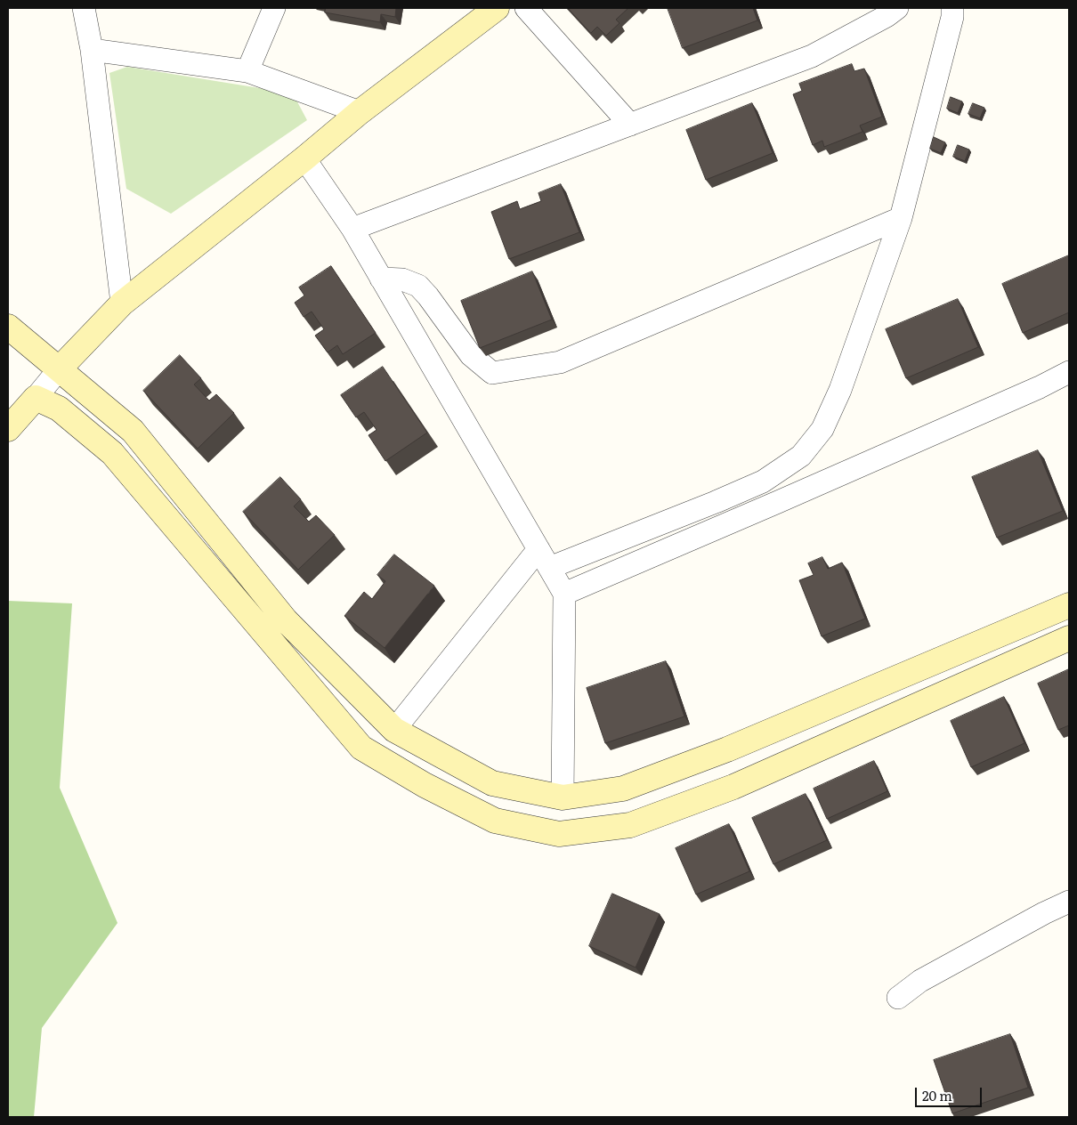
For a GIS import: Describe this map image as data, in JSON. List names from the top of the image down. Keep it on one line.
{"scale_bar":"20 m"}
